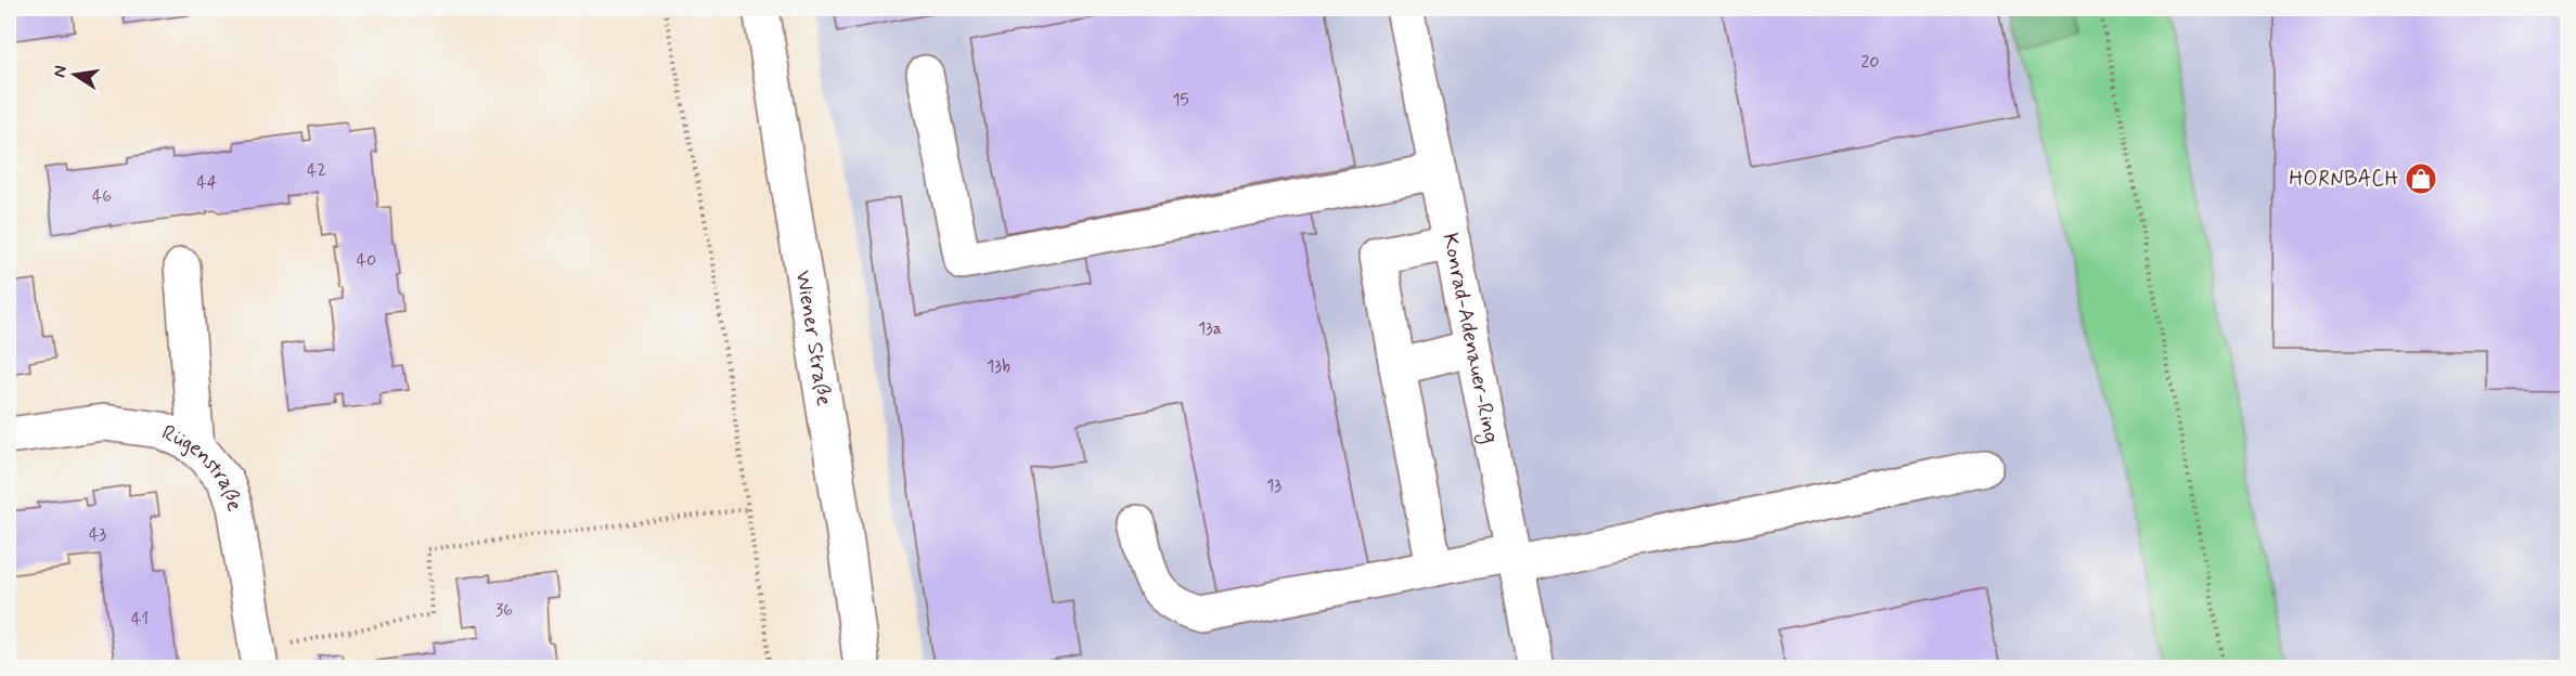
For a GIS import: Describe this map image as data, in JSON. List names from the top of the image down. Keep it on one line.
{"streets":{"street":["Wiener Straße","Konrad-Adenauer-Ring","Rügenstraße"]},"places":{"shop":["HORNBACH"]},"house_numbers":["20","15","42","44","46","40","13a","13b","13","43","36","41"],"north":"left"}
